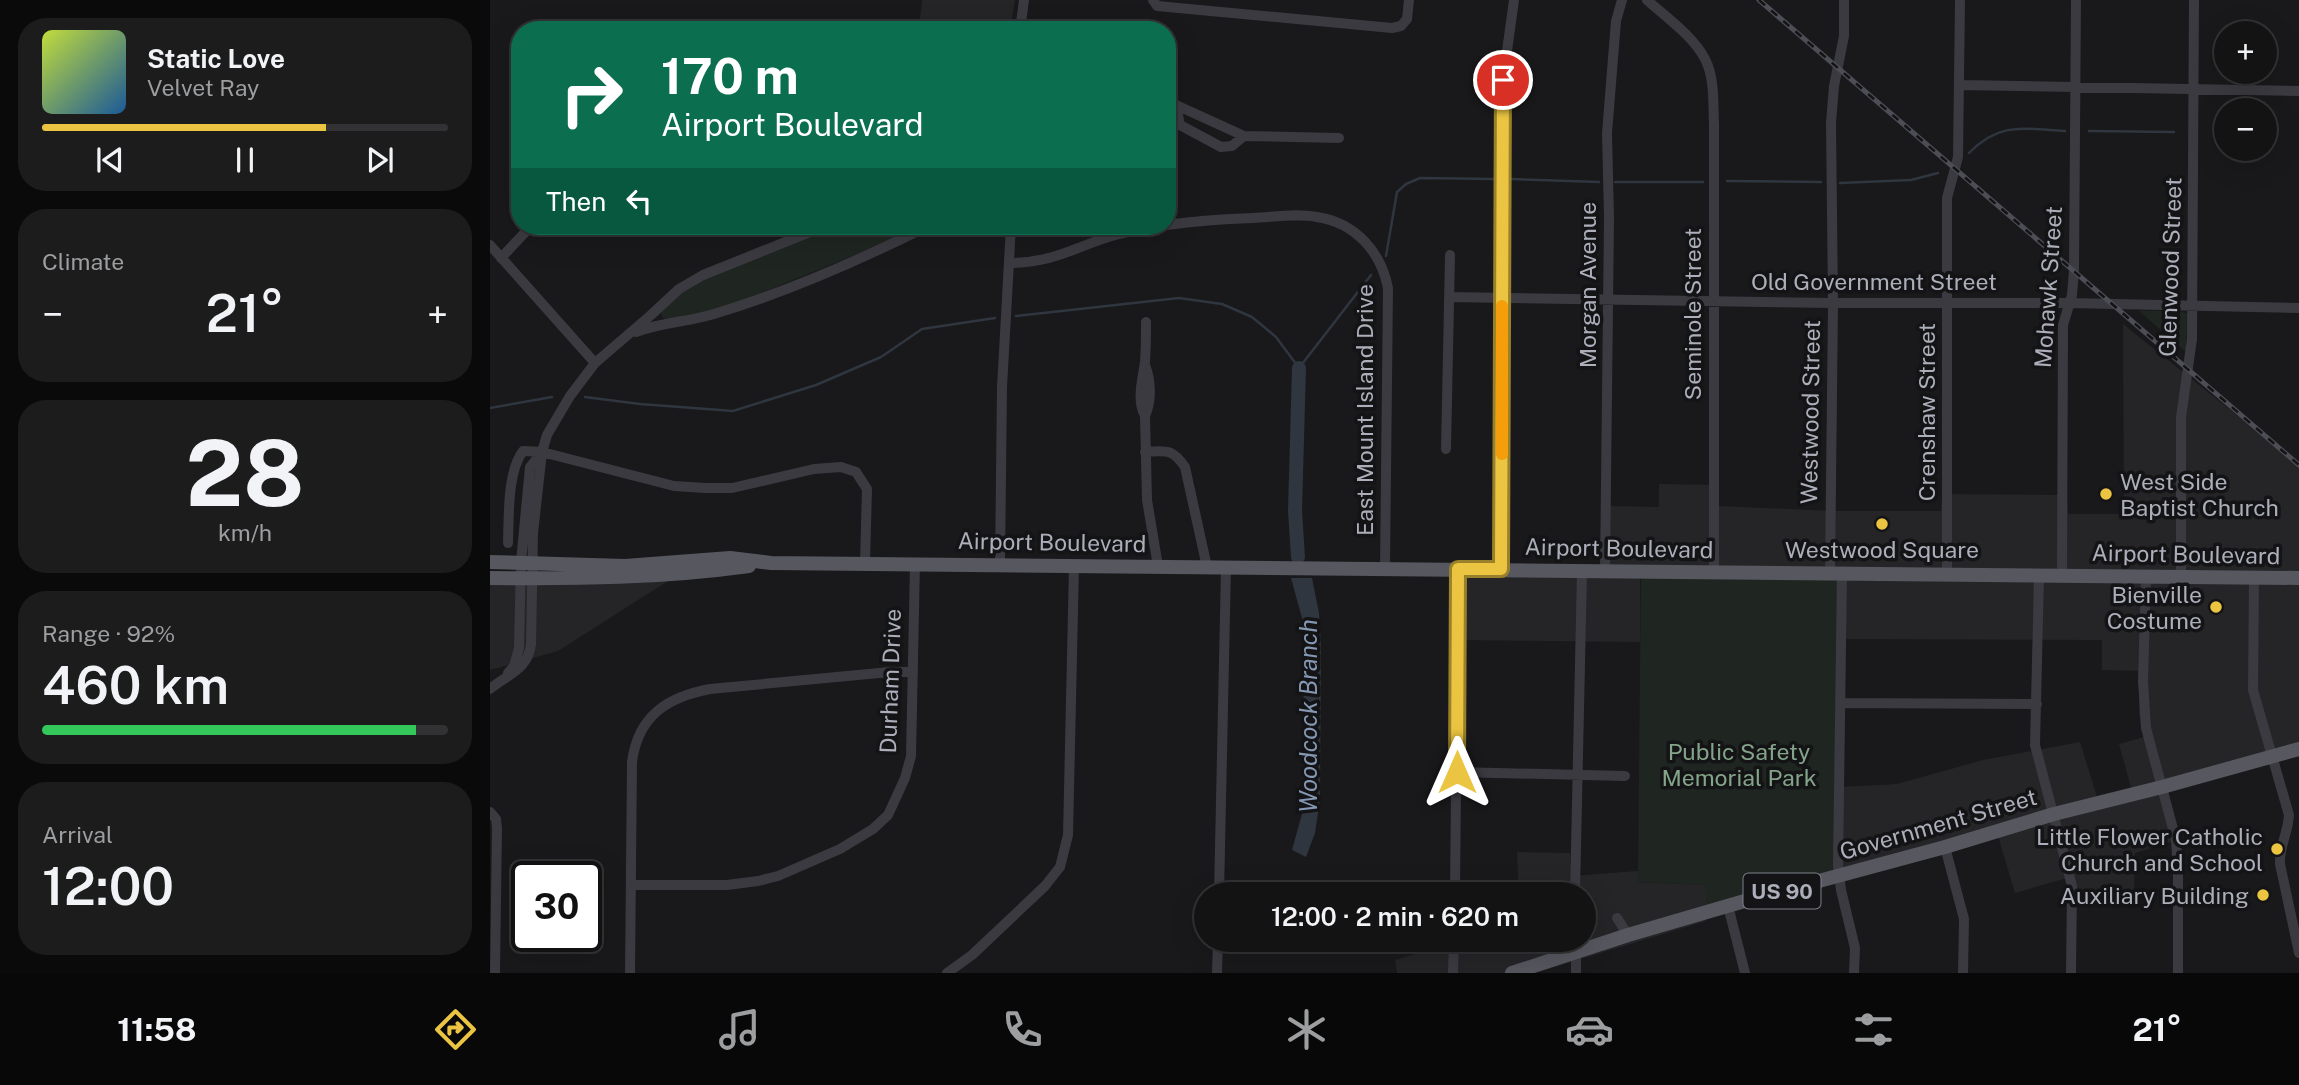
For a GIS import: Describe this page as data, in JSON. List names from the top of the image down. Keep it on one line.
{"streets":{"main road":["Airport Boulevard","Government Street","US 90"],"street":["Glenwood Street","Old Government Street","Morgan Avenue","Mohawk Street","Seminole Street","East Mount Island Drive","Westwood Street","Crenshaw Street","Durham Drive"]},"crossings":[["Glenwood Street","Old Government Street"],["Glenwood Street","Airport Boulevard"],["Old Government Street","Morgan Avenue"],["Old Government Street","Mohawk Street"],["Old Government Street","Seminole Street"],["Old Government Street","Westwood Street"],["Old Government Street","Crenshaw Street"],["Morgan Avenue","Airport Boulevard"],["Mohawk Street","Airport Boulevard"],["Seminole Street","Airport Boulevard"],["East Mount Island Drive","Airport Boulevard"],["Westwood Street","Airport Boulevard"],["Westwood Street","Government Street"],["Crenshaw Street","Airport Boulevard"],["Airport Boulevard","Durham Drive"]],"water":["Woodcock Branch"],"parks":["Public Safety Memorial Park"],"places":["West Side Baptist Church","Westwood Square","Bienville Costume","Little Flower Catholic Church and School","Auxiliary Building"],"page":{"map_buttons":["+","−"],"turn":["170 m","Airport Boulevard"],"song":["Static Love","Velvet Ray"],"then":"Then","tile":["Climate",["28","km/h"],["Range · 92%","460 km"],["Arrival","12:00"]],"heat":["−","21°","+"],"limit":"30","trip":"12:00 · 2 min · 620 m","tabs":["11:58","21°"]}}
